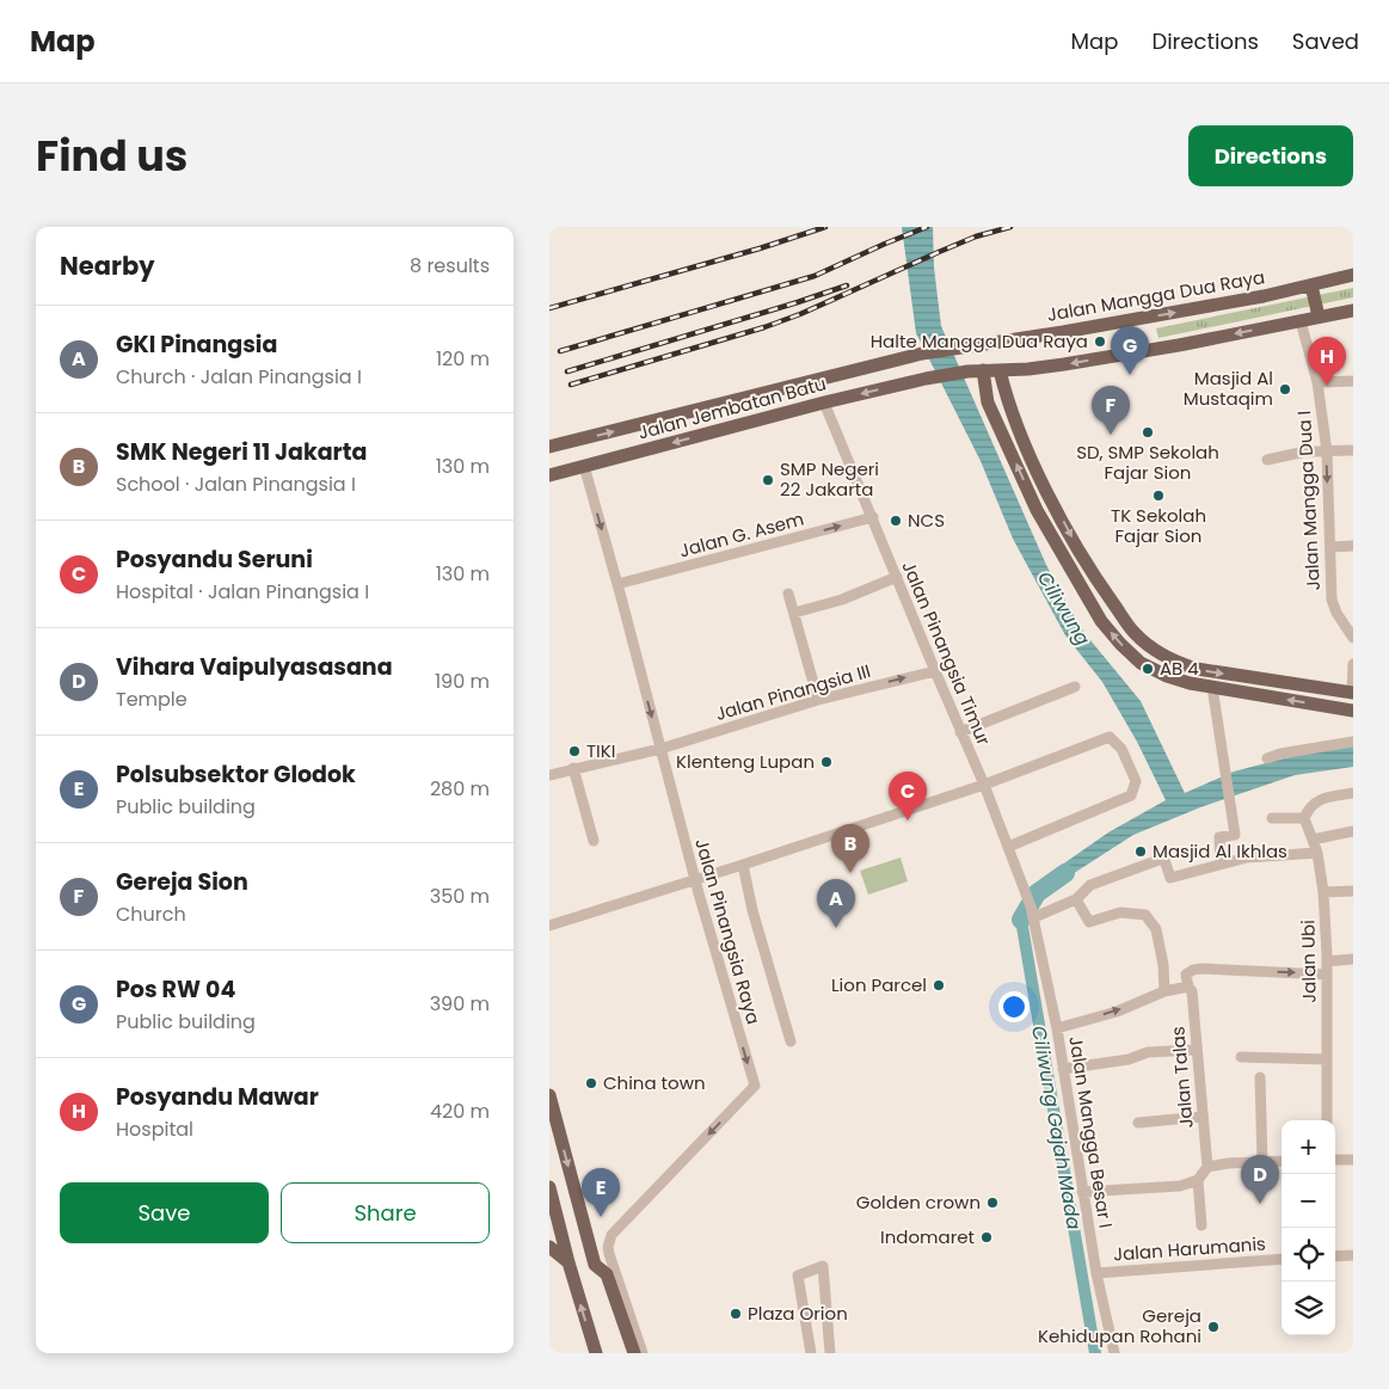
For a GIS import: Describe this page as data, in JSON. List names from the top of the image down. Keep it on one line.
{"streets":{"main road":["Jalan Mangga Dua Raya","Jalan Jembatan Batu"],"street":["Jalan Mangga Dua I","Jalan G. Asem","Jalan Pinangsia Timur","Jalan Pinangsia III","Jalan Pinangsia Raya","Jalan Ubi","Jalan Talas","Jalan Mangga Besar I","Jalan Harumanis"]},"crossings":[["Jalan Mangga Dua Raya","Jalan Jembatan Batu"],["Jalan Jembatan Batu","Jalan Pinangsia Timur"],["Jalan Jembatan Batu","Jalan Pinangsia Raya"],["Jalan G. Asem","Jalan Pinangsia Timur"],["Jalan G. Asem","Jalan Pinangsia Raya"],["Jalan Pinangsia Timur","Jalan Pinangsia III"],["Jalan Pinangsia Timur","Jalan Mangga Besar I"],["Jalan Pinangsia III","Jalan Pinangsia Raya"],["Jalan Mangga Besar I","Jalan Harumanis"]],"one_way":["Jalan Pinangsia Raya"],"water":["Ciliwung","Ciliwung Gajah Mada"],"places":["Halte Mangga Dua Raya","Masjid Al Mustaqim","SD, SMP Sekolah Fajar Sion","SMP Negeri 22 Jakarta","TK Sekolah Fajar Sion","NCS","AB 4","TIKI","Klenteng Lupan","Masjid Al Ikhlas","Lion Parcel","China town","Golden crown","Indomaret","Plaza Orion","Gereja Kehidupan Rohani"],"page":{"header":"Map","nav":["Map","Directions","Saved"],"title":"Find us","buttons":["Directions",["Save","Share"]],"heading":["Nearby","8 results"],"list":[{"mark":"A","name":"GKI Pinangsia","note":"Church · Jalan Pinangsia I","value":"120 m"},{"mark":"B","name":"SMK Negeri 11 Jakarta","note":"School · Jalan Pinangsia I","value":"130 m"},{"mark":"C","name":"Posyandu Seruni","note":"Hospital · Jalan Pinangsia I","value":"130 m"},{"mark":"D","name":"Vihara Vaipulyasasana","note":"Temple","value":"190 m"},{"mark":"E","name":"Polsubsektor Glodok","note":"Public building","value":"280 m"},{"mark":"F","name":"Gereja Sion","note":"Church","value":"350 m"},{"mark":"G","name":"Pos RW 04","note":"Public building","value":"390 m"},{"mark":"H","name":"Posyandu Mawar","note":"Hospital","value":"420 m"}],"pins":["G","H","F","C","B","A","D","E"],"map_buttons":["+","−"]}}
